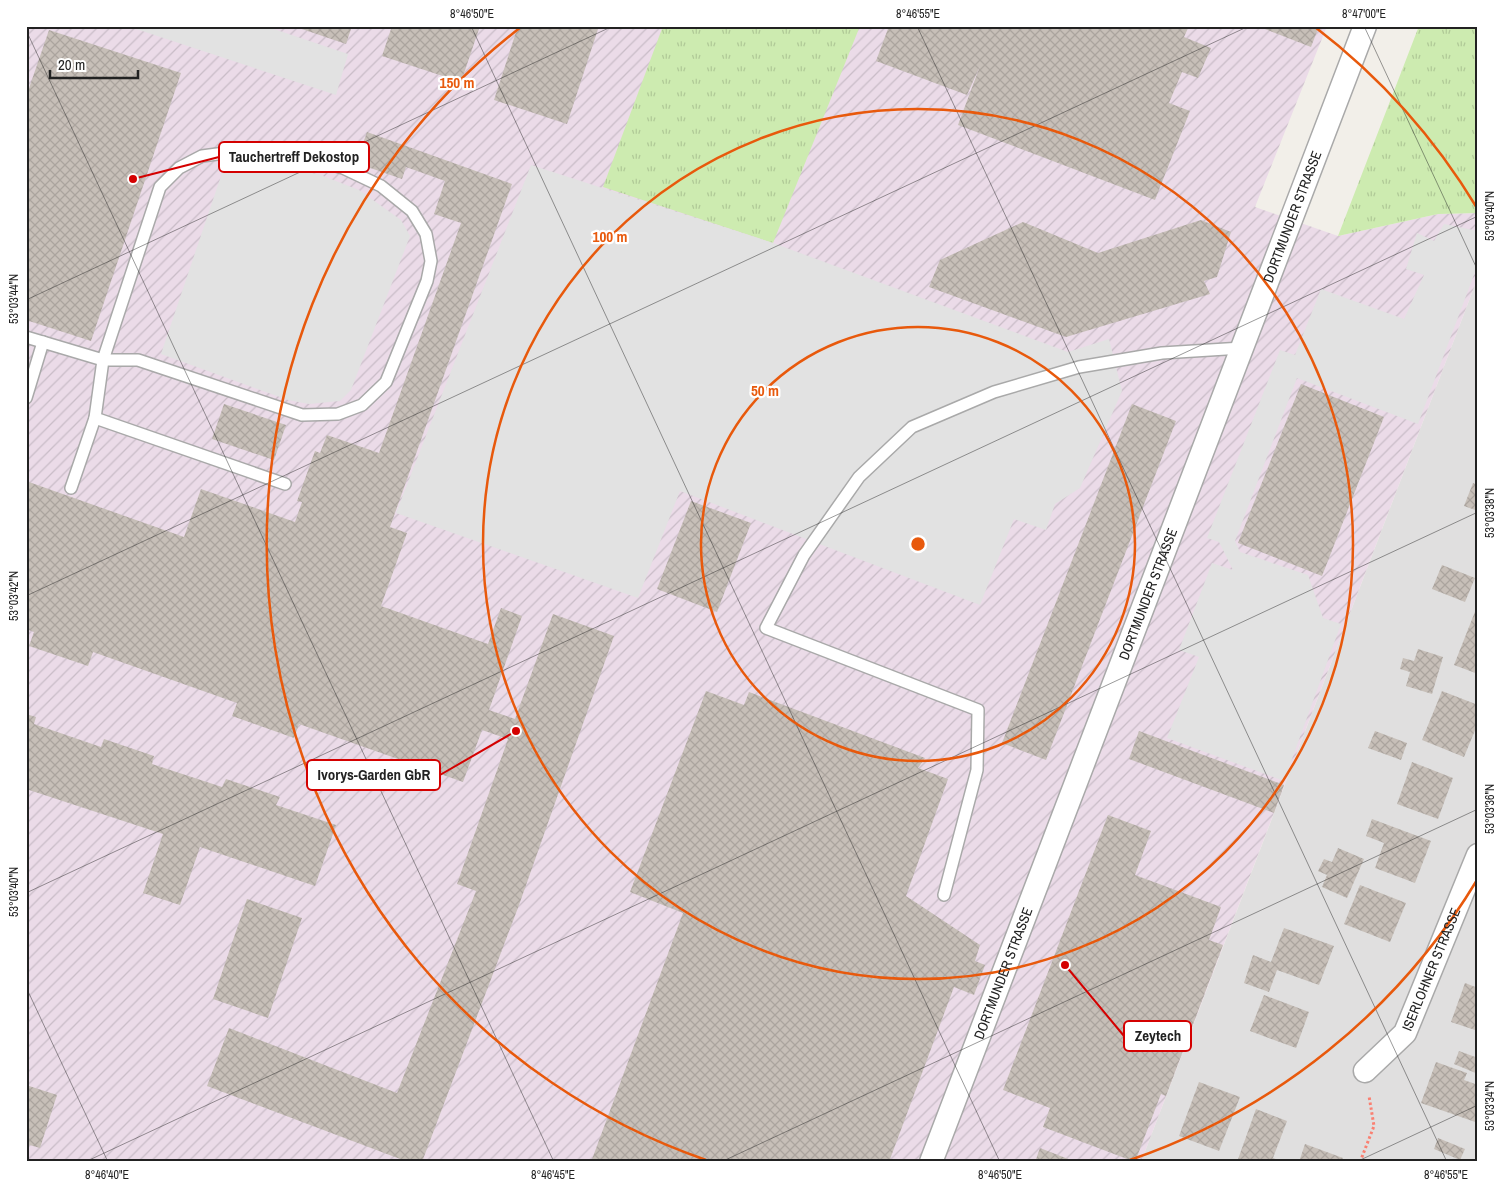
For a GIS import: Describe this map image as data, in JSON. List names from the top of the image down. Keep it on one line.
{"streets":{"street":["DORTMUNDER STRASSE","ISERLOHNER STRASSE"]},"places":["Tauchertreff Dekostop","Ivorys-Garden GbR","Zeytech"],"scale_bar":"20 m","coordinates":["8°46'50\"E","8°46'55\"E","8°47'00\"E","53°03'40\"N","53°03'44\"N","53°03'38\"N","53°03'42\"N","53°03'36\"N","53°03'34\"N","8°46'40\"E","8°46'45\"E"],"rings":["150 m","100 m","50 m"]}
